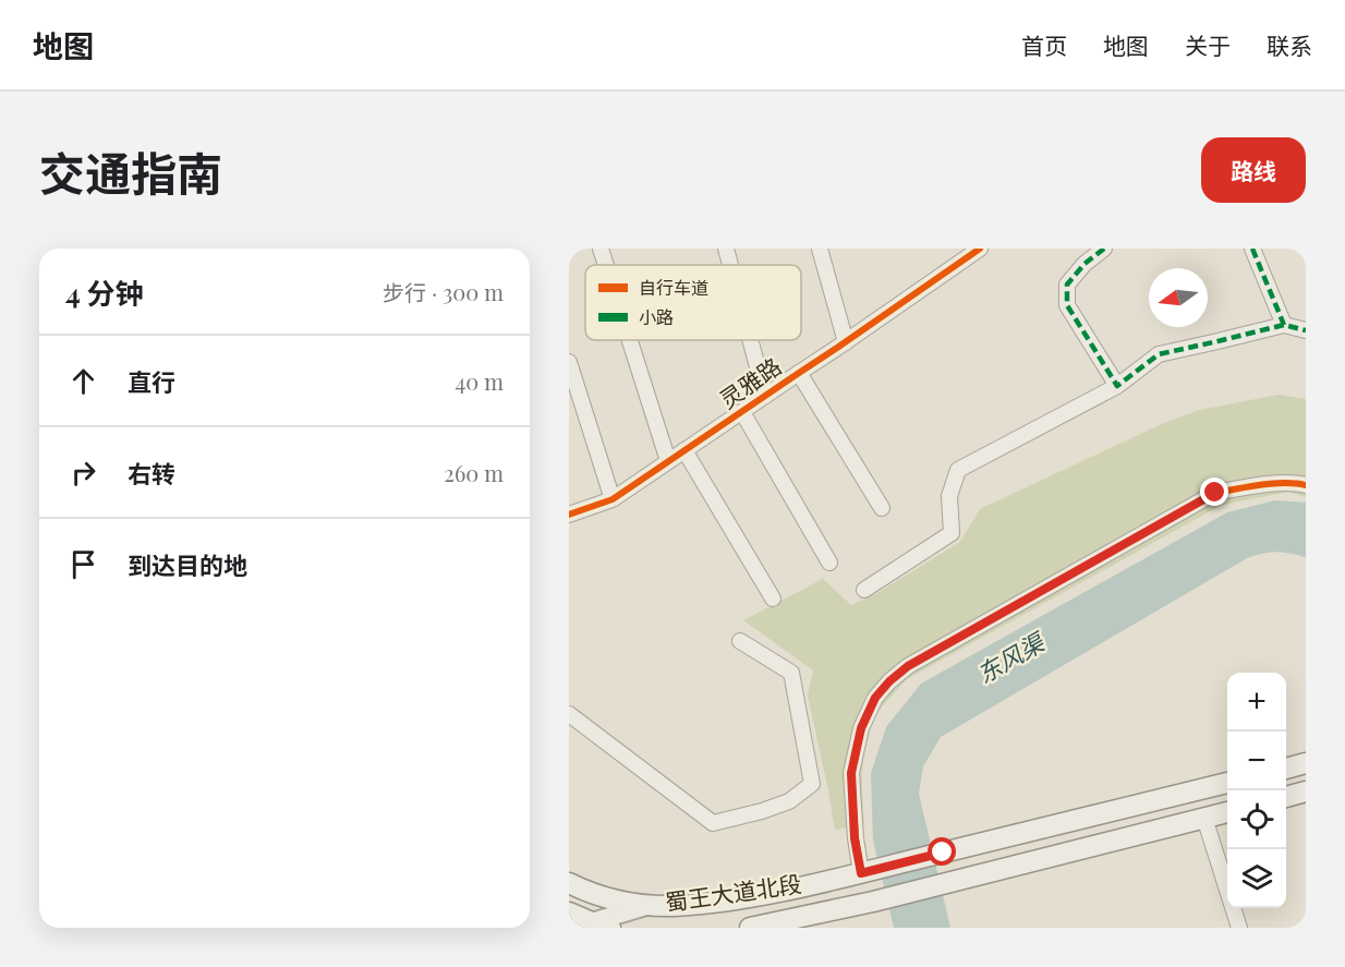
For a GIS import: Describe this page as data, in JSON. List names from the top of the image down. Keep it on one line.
{"streets":{"main road":["蜀王大道北段"],"street":["灵雅路"]},"water":["东风渠"],"legend":["自行车道","小路"],"north":"left","page":{"header":"地图","nav":["首页","地图","关于","联系"],"title":"交通指南","buttons":"路线","heading":["4 分钟","步行 · 300 m"],"list":[["直行","40 m"],["右转","260 m"],"到达目的地"],"map_buttons":["+","−"]}}
